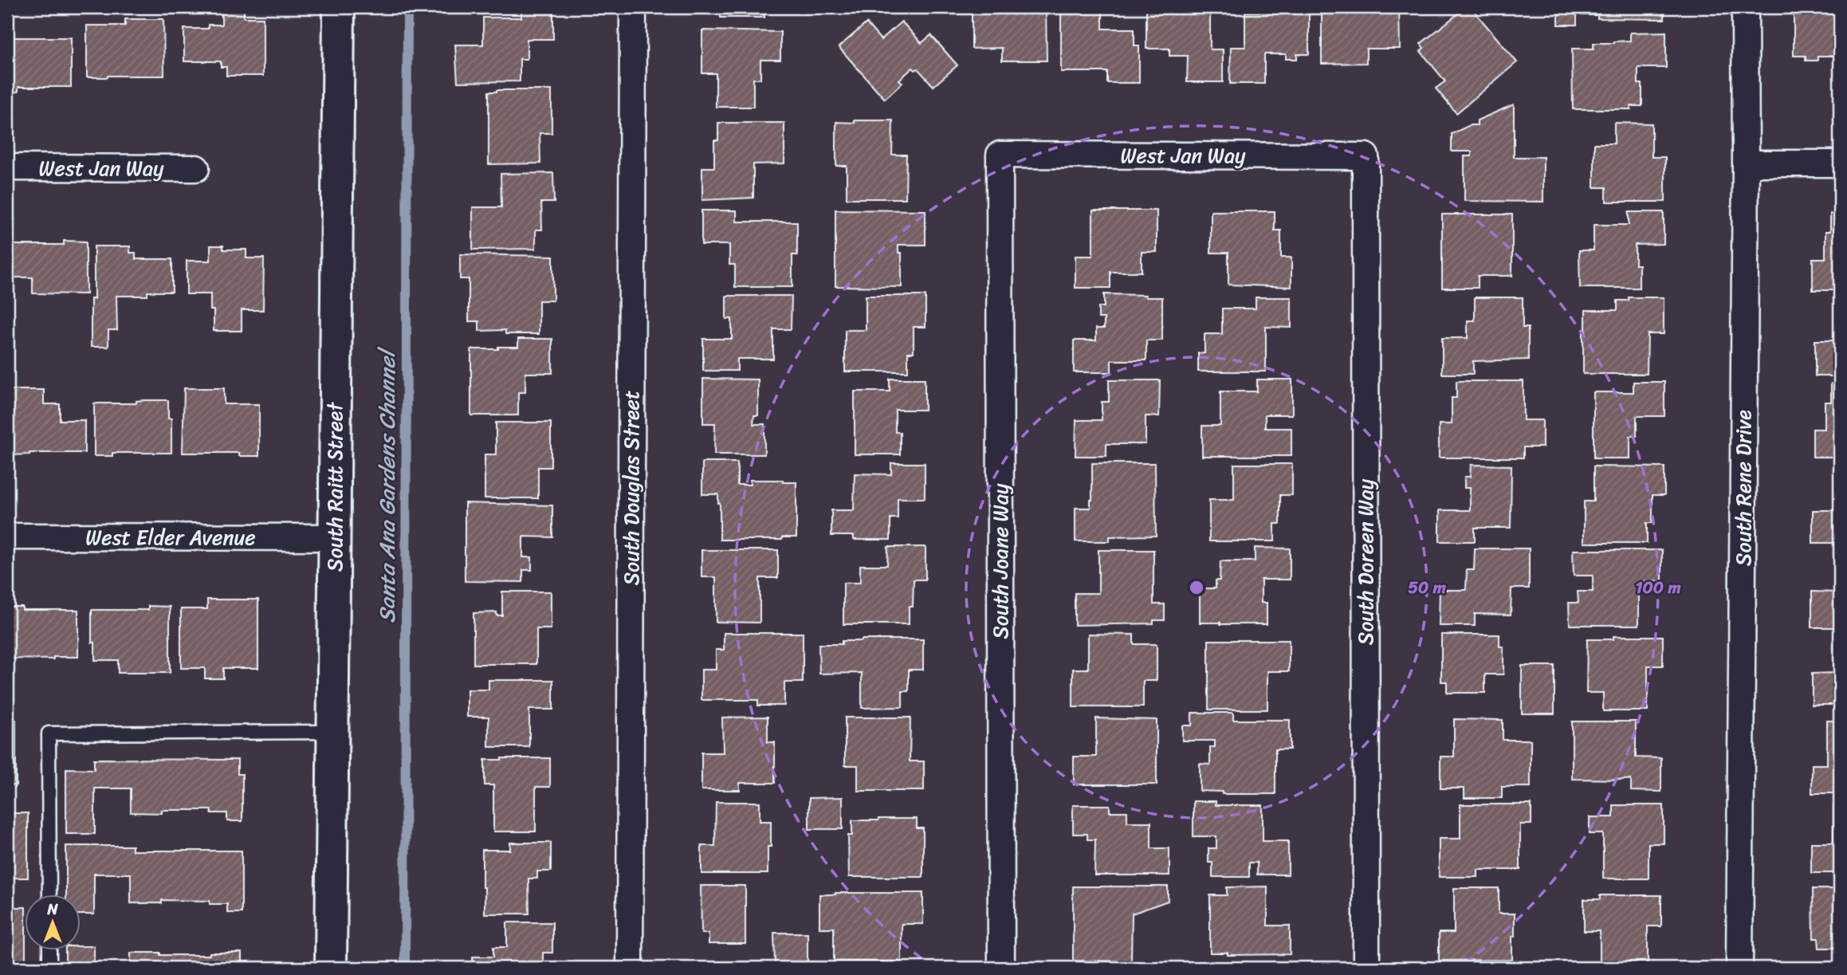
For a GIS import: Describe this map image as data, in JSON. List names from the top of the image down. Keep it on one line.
{"streets":{"street":["West Jan Way","South Raitt Street","South Douglas Street","South Rene Drive","West Elder Avenue","South Joane Way","South Doreen Way"]},"crossings":[["West Jan Way","South Joane Way"],["West Jan Way","South Doreen Way"],["South Raitt Street","West Elder Avenue"]],"water":["Santa Ana Gardens Channel"],"north":"top","rings":["50 m","100 m"]}
